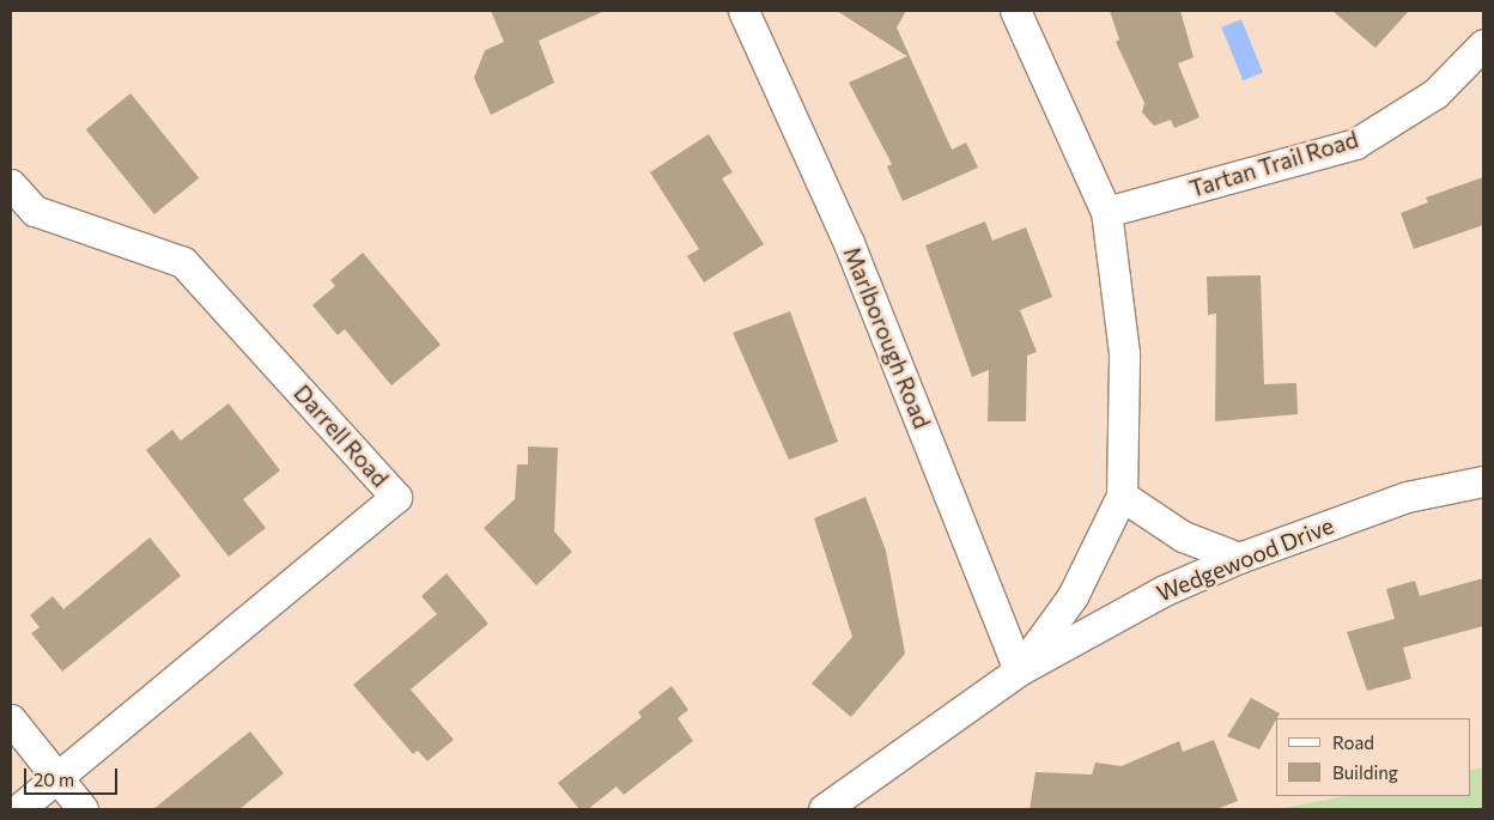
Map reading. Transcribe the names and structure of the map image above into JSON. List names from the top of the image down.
{
  "streets": {
    "street": [
      "Tartan Trail Road",
      "Marlborough Road",
      "Darrell Road",
      "Wedgewood Drive"
    ]
  },
  "crossings": [
    ["Marlborough Road", "Wedgewood Drive"]
  ],
  "legend": ["Road", "Building"],
  "scale_bar": "20 m"
}
